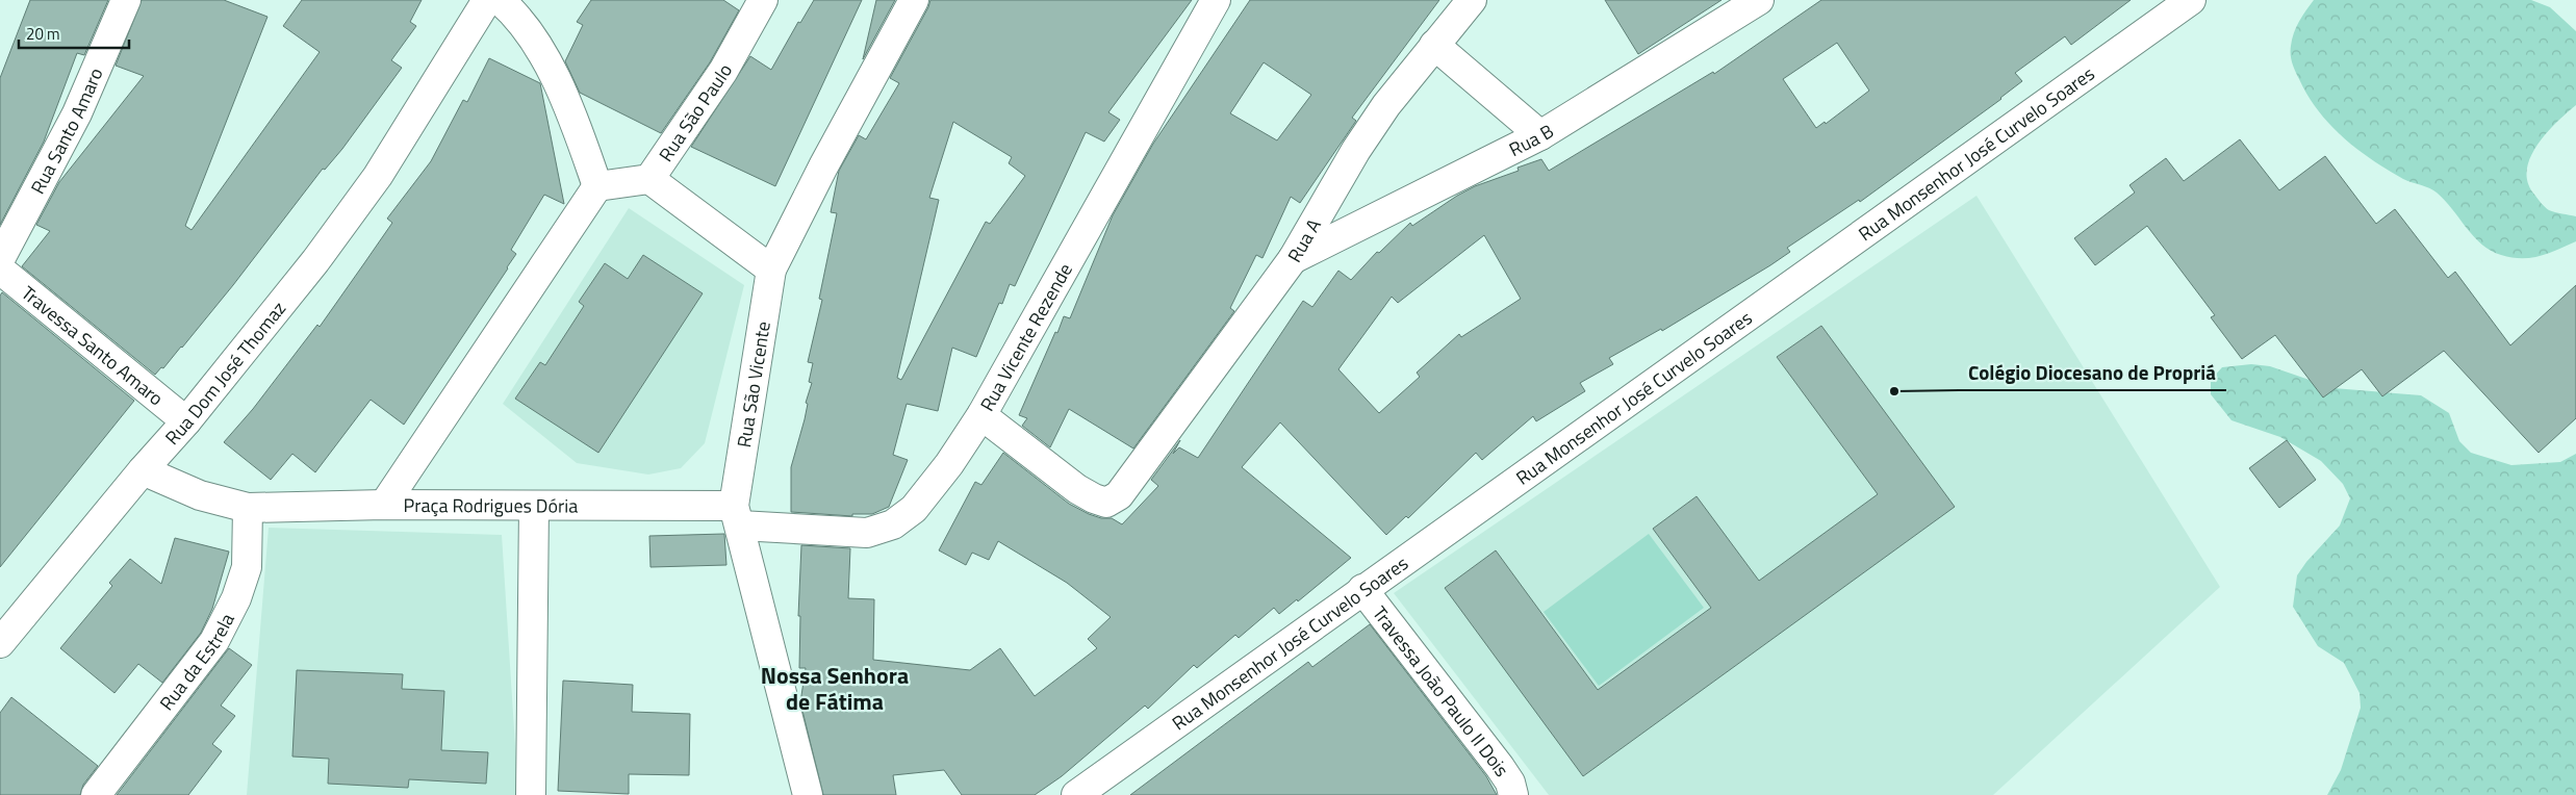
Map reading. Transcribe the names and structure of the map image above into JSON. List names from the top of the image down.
{
  "streets": {
    "street": [
      "Rua São Paulo",
      "Rua Santo Amaro",
      "Rua B",
      "Rua Monsenhor José Curvelo Soares",
      "Rua A",
      "Rua Vicente Rezende",
      "Travessa Santo Amaro",
      "Rua Dom José Thomaz",
      "Rua São Vicente",
      "Praça Rodrigues Dória",
      "Rua da Estrela",
      "Travessa João Paulo II Dois"
    ]
  },
  "crossings": [
    ["Rua B", "Rua A"],
    ["Rua Monsenhor José Curvelo Soares", "Travessa João Paulo II Dois"],
    ["Rua A", "Rua Vicente Rezende"],
    ["Rua Vicente Rezende", "Rua São Vicente"],
    ["Rua Vicente Rezende", "Praça Rodrigues Dória"],
    ["Travessa Santo Amaro", "Rua Dom José Thomaz"],
    ["Rua Dom José Thomaz", "Praça Rodrigues Dória"],
    ["Rua São Vicente", "Praça Rodrigues Dória"],
    ["Praça Rodrigues Dória", "Rua da Estrela"]
  ],
  "districts": ["Nossa Senhora de Fátima"],
  "places": ["Colégio Diocesano de Propriá"],
  "scale_bar": "20 m"
}
